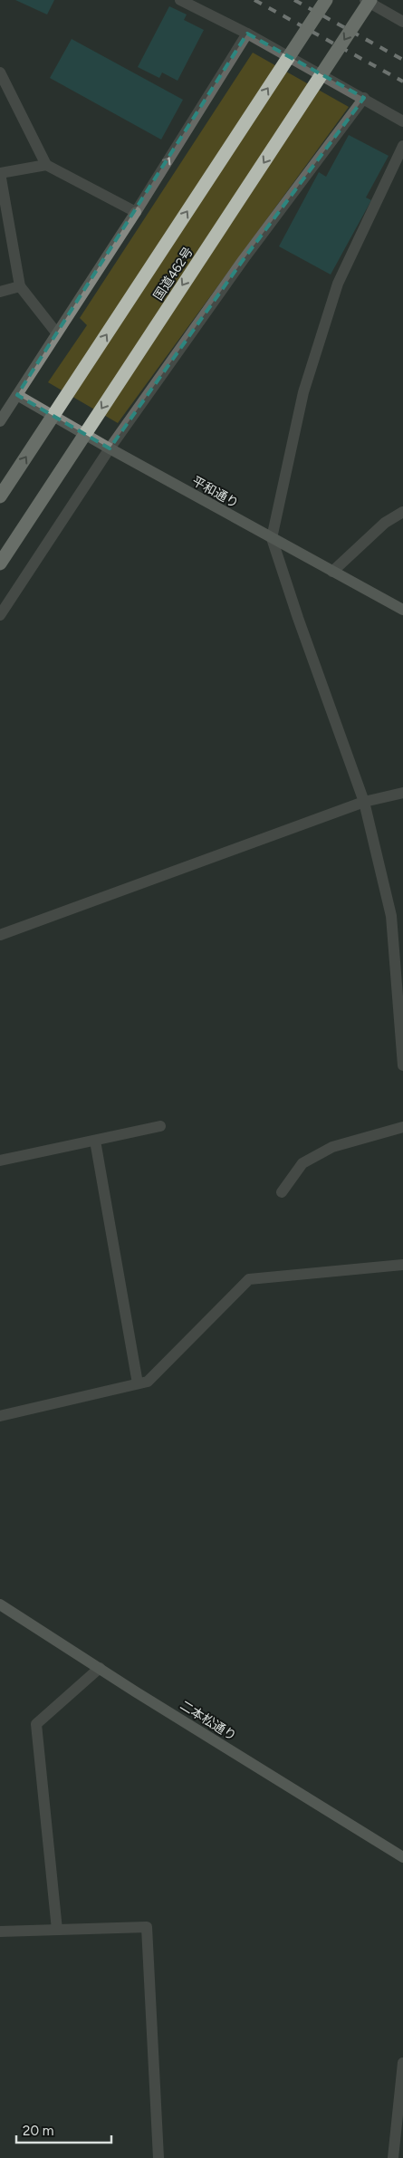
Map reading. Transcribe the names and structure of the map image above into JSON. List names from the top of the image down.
{
  "streets": {
    "highway": ["国道462号"],
    "street": ["平和通り", "二本松通り"]
  },
  "scale_bar": "20 m"
}
